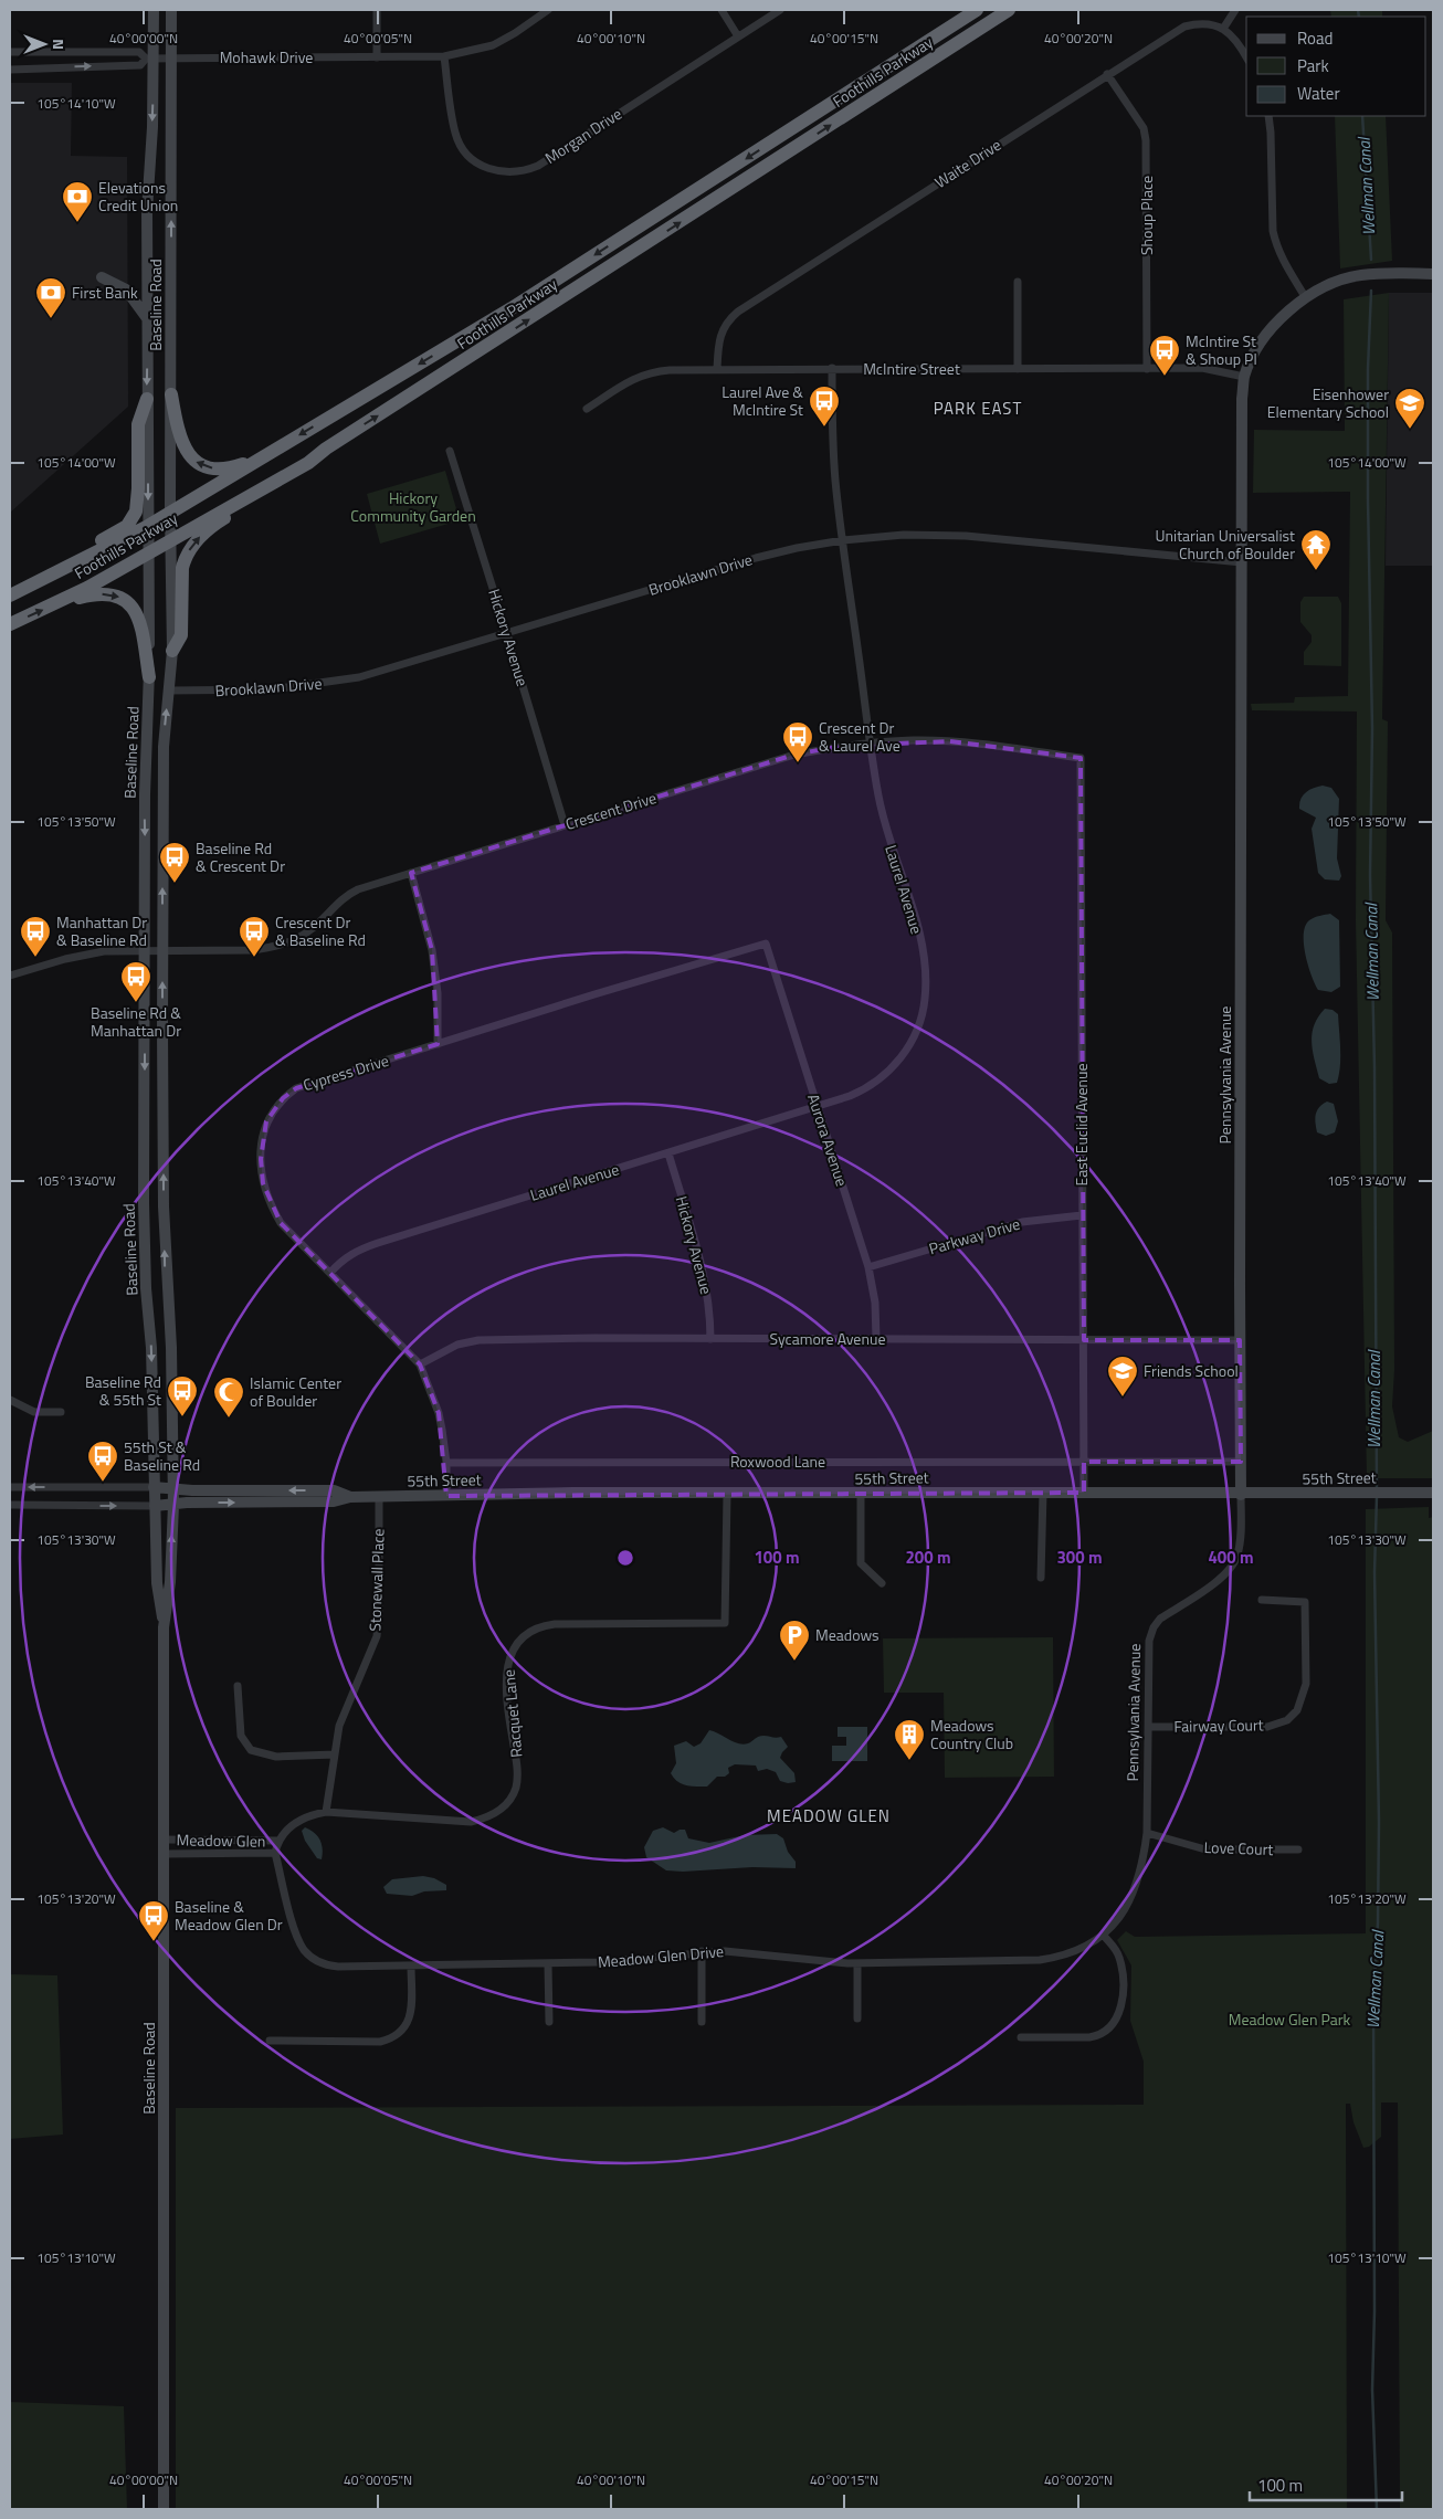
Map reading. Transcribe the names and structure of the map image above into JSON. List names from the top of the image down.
{
  "streets": {
    "highway": ["Foothills Parkway"],
    "main road": ["Baseline Road", "Pennsylvania Avenue", "55th Street"],
    "street": [
      "Mohawk Drive",
      "Morgan Drive",
      "Waite Drive",
      "Shoup Place",
      "McIntire Street",
      "Brooklawn Drive",
      "Hickory Avenue",
      "Crescent Drive",
      "Laurel Avenue",
      "Cypress Drive",
      "East Euclid Avenue",
      "Aurora Avenue",
      "Parkway Drive",
      "Sycamore Avenue",
      "Roxwood Lane",
      "Stonewall Place",
      "Racquet Lane",
      "Fairway Court",
      "Meadow Glen",
      "Love Court",
      "Meadow Glen Drive"
    ]
  },
  "crossings": [
    ["Mohawk Drive", "Morgan Drive"],
    ["Mohawk Drive", "Baseline Road"],
    ["Foothills Parkway", "Baseline Road"],
    ["Waite Drive", "Shoup Place"],
    ["Waite Drive", "McIntire Street"],
    ["Shoup Place", "McIntire Street"],
    ["Baseline Road", "Brooklawn Drive"],
    ["Baseline Road", "Crescent Drive"],
    ["Baseline Road", "55th Street"],
    ["Baseline Road", "Meadow Glen"],
    ["McIntire Street", "Laurel Avenue"],
    ["McIntire Street", "Pennsylvania Avenue"],
    ["Brooklawn Drive", "Hickory Avenue"],
    ["Brooklawn Drive", "Laurel Avenue"],
    ["Brooklawn Drive", "Pennsylvania Avenue"],
    ["Hickory Avenue", "Crescent Drive"],
    ["Hickory Avenue", "Laurel Avenue"],
    ["Hickory Avenue", "Sycamore Avenue"],
    ["Crescent Drive", "Laurel Avenue"],
    ["Crescent Drive", "East Euclid Avenue"],
    ["Laurel Avenue", "Cypress Drive"],
    ["Laurel Avenue", "Aurora Avenue"],
    ["Cypress Drive", "Aurora Avenue"],
    ["Cypress Drive", "Sycamore Avenue"],
    ["Cypress Drive", "Roxwood Lane"],
    ["Cypress Drive", "55th Street"],
    ["Pennsylvania Avenue", "Sycamore Avenue"],
    ["Pennsylvania Avenue", "Roxwood Lane"],
    ["Pennsylvania Avenue", "55th Street"],
    ["Pennsylvania Avenue", "Fairway Court"],
    ["Pennsylvania Avenue", "Love Court"],
    ["Pennsylvania Avenue", "Meadow Glen Drive"],
    ["East Euclid Avenue", "Parkway Drive"],
    ["East Euclid Avenue", "Sycamore Avenue"],
    ["East Euclid Avenue", "Roxwood Lane"],
    ["East Euclid Avenue", "55th Street"],
    ["Aurora Avenue", "Parkway Drive"],
    ["Aurora Avenue", "Sycamore Avenue"],
    ["55th Street", "Stonewall Place"],
    ["55th Street", "Racquet Lane"],
    ["Stonewall Place", "Racquet Lane"],
    ["Racquet Lane", "Meadow Glen"],
    ["Meadow Glen", "Meadow Glen Drive"],
    ["Love Court", "Meadow Glen Drive"]
  ],
  "districts": ["PARK EAST", "MEADOW GLEN"],
  "water": ["Wellman Canal"],
  "parks": ["Hickory Community Garden", "Meadow Glen Park"],
  "places": {
    "bank": ["Elevations Credit Union", "First Bank"],
    "bus stop": [
      "McIntire St & Shoup Pl",
      "Laurel Ave & McIntire St",
      "Crescent Dr & Laurel Ave",
      "Baseline Rd & Crescent Dr",
      "Manhattan Dr & Baseline Rd",
      "Crescent Dr & Baseline Rd",
      "Baseline Rd & Manhattan Dr",
      "Baseline Rd & 55th St",
      "55th St & Baseline Rd",
      "Baseline & Meadow Glen Dr"
    ],
    "school or university": ["Eisenhower Elementary School", "Friends School"],
    "temple": ["Unitarian Universalist Church of Boulder"],
    "mosque": ["Islamic Center of Boulder"],
    "parking": ["Meadows"],
    "building": ["Meadows Country Club"]
  },
  "legend": ["Road", "Park", "Water"],
  "scale_bar": "100 m",
  "north": "right",
  "coordinates": [
    "40°00'00\"N",
    "40°00'05\"N",
    "40°00'10\"N",
    "40°00'15\"N",
    "40°00'20\"N",
    "105°14'10\"W",
    "105°14'00\"W",
    "105°13'50\"W",
    "105°13'40\"W",
    "105°13'30\"W",
    "105°13'20\"W",
    "105°13'10\"W"
  ],
  "rings": [
    "100 m",
    "200 m",
    "300 m",
    "400 m"
  ]
}
